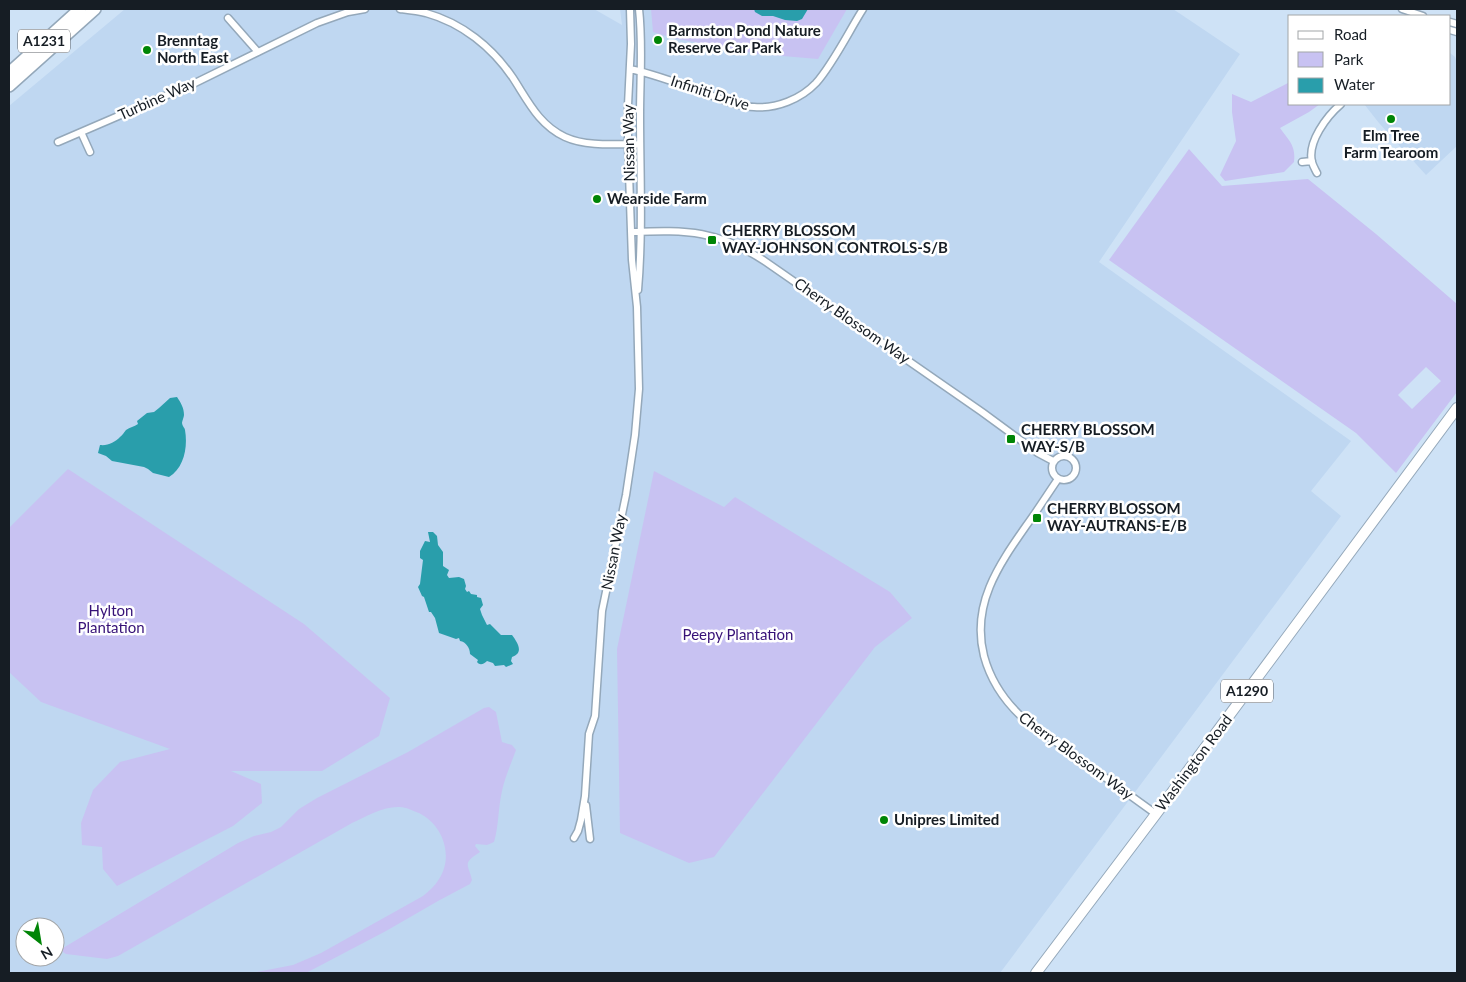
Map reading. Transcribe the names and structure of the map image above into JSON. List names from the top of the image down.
{
  "streets": {
    "highway": ["A1231"],
    "main road": ["A1290", "Washington Road"],
    "street": [
      "Infiniti Drive",
      "Turbine Way",
      "Nissan Way",
      "Cherry Blossom Way"
    ]
  },
  "crossings": [
    ["Infiniti Drive", "Nissan Way"],
    ["Nissan Way", "Cherry Blossom Way"],
    ["Cherry Blossom Way", "Washington Road"]
  ],
  "parks": ["Hylton Plantation", "Peepy Plantation"],
  "places": {
    "other": [
      "Barmston Pond Nature Reserve Car Park",
      "Brenntag North East",
      "Elm Tree Farm Tearoom",
      "Wearside Farm",
      "Unipres Limited"
    ],
    "transit": ["CHERRY BLOSSOM WAY-JOHNSON CONTROLS-S/B", "CHERRY BLOSSOM WAY-S/B", "CHERRY BLOSSOM WAY-AUTRANS-E/B"]
  },
  "legend": ["Road", "Park", "Water"],
  "north": "bottom right"
}
